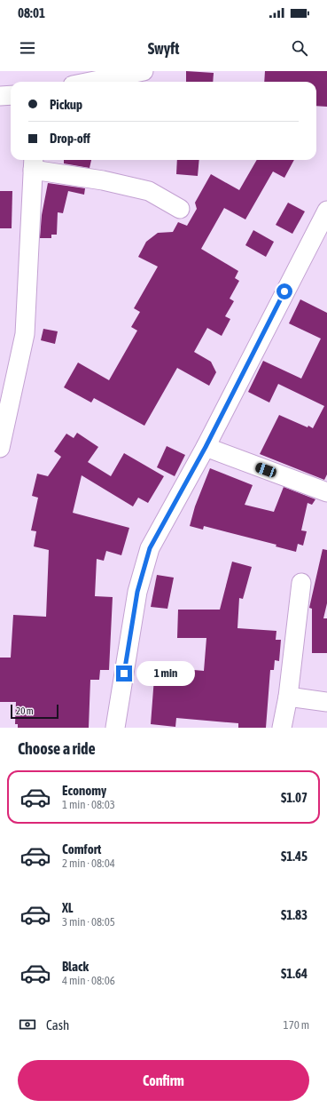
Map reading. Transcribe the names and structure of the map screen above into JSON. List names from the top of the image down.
{
  "scale_bar": "20 m",
  "page": {
    "status": "08:01",
    "header": "Swyft",
    "banner": ["Pickup", "Drop-off"],
    "bubble": "1 min",
    "scale": "20 m",
    "heading": "Choose a ride",
    "list": [
      {
        "name": "Economy",
        "note": "1 min · 08:03",
        "value": "$1.07"
      },
      {
        "name": "Comfort",
        "note": "2 min · 08:04",
        "value": "$1.45"
      },
      {
        "name": "XL",
        "note": "3 min · 08:05",
        "value": "$1.83"
      },
      {
        "name": "Black",
        "note": "4 min · 08:06",
        "value": "$1.64"
      }
    ],
    "pay": ["Cash", "170 m"],
    "buttons": "Confirm"
  }
}
